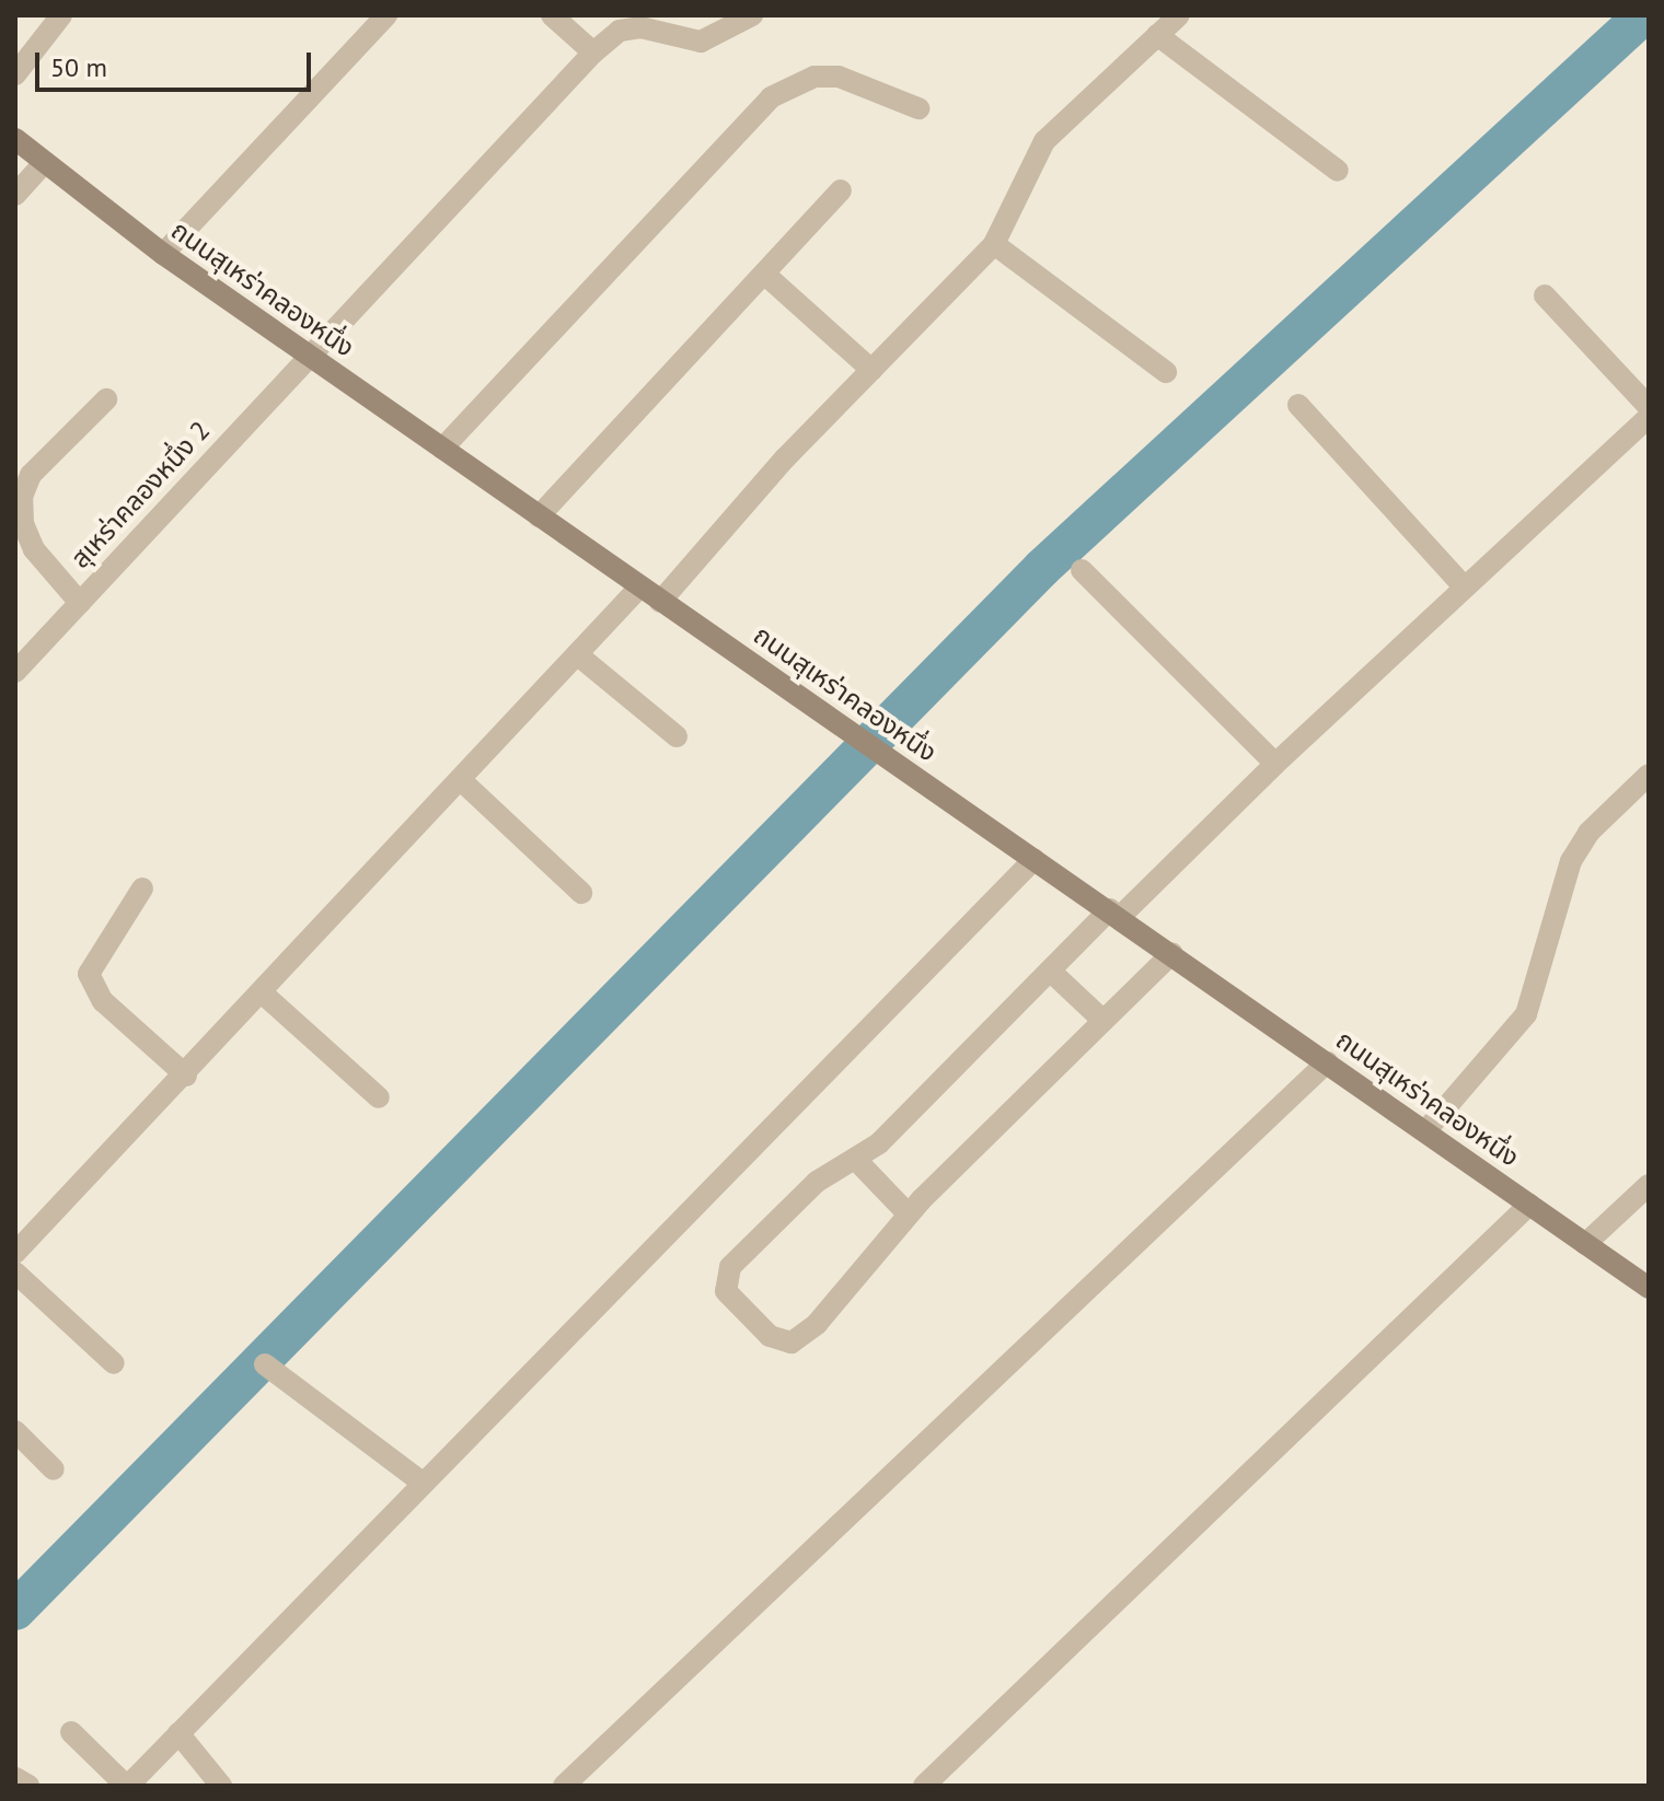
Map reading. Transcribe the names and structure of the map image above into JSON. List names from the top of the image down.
{
  "streets": {
    "main road": ["ถนนสุเหร่าคลองหนึ่ง"],
    "street": ["สุเหร่าคลองหนึ่ง 2"]
  },
  "crossings": [
    ["ถนนสุเหร่าคลองหนึ่ง", "สุเหร่าคลองหนึ่ง 2"]
  ],
  "scale_bar": "50 m"
}
